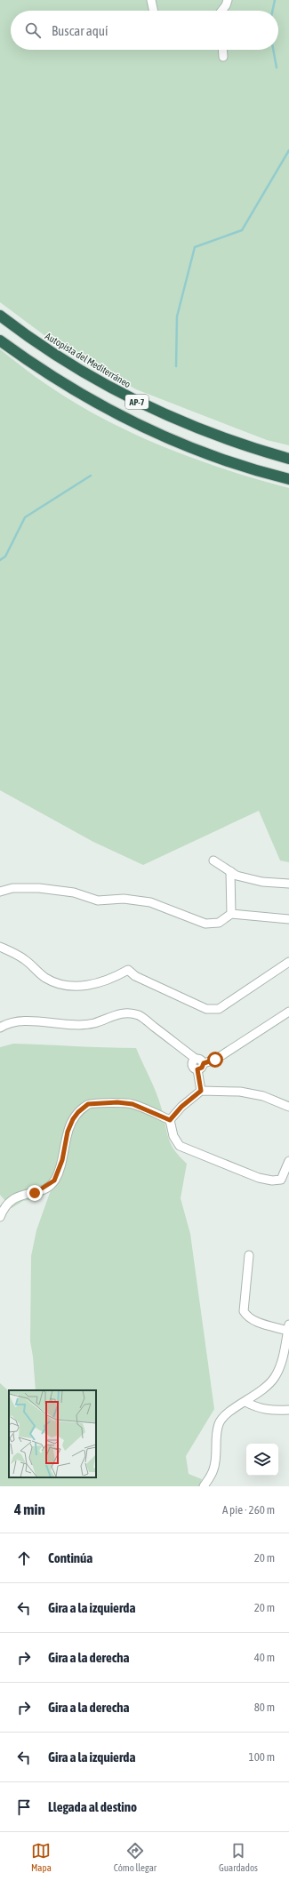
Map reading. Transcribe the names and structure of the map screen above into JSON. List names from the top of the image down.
{
  "streets": {
    "highway": ["Autopista del Mediterráneo", "AP-7"]
  },
  "page": {
    "search": "Buscar aquí",
    "heading": ["4 min", "A pie · 260 m"],
    "list": [
      ["Continúa", "20 m"],
      ["Gira a la izquierda", "20 m"],
      ["Gira a la derecha", "40 m"],
      ["Gira a la derecha", "80 m"],
      ["Gira a la izquierda", "100 m"],
      "Llegada al destino"
    ],
    "nav": ["Mapa", "Cómo llegar", "Guardados"]
  }
}
